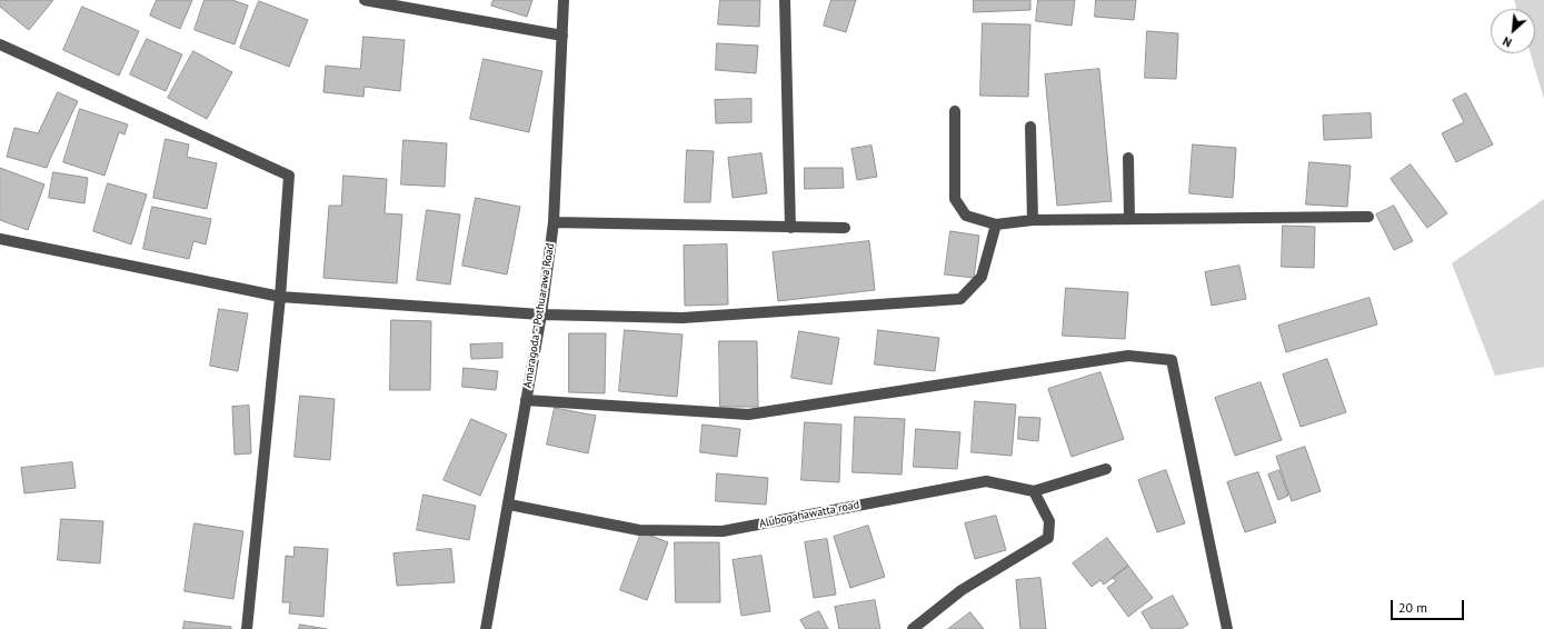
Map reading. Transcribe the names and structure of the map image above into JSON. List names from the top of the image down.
{
  "streets": {
    "street": ["Amaragoda - Pothuarawa Road", "Alubogahawatta road"]
  },
  "crossings": [
    ["Amaragoda - Pothuarawa Road", "Alubogahawatta road"]
  ],
  "scale_bar": "20 m",
  "north": "bottom left"
}
